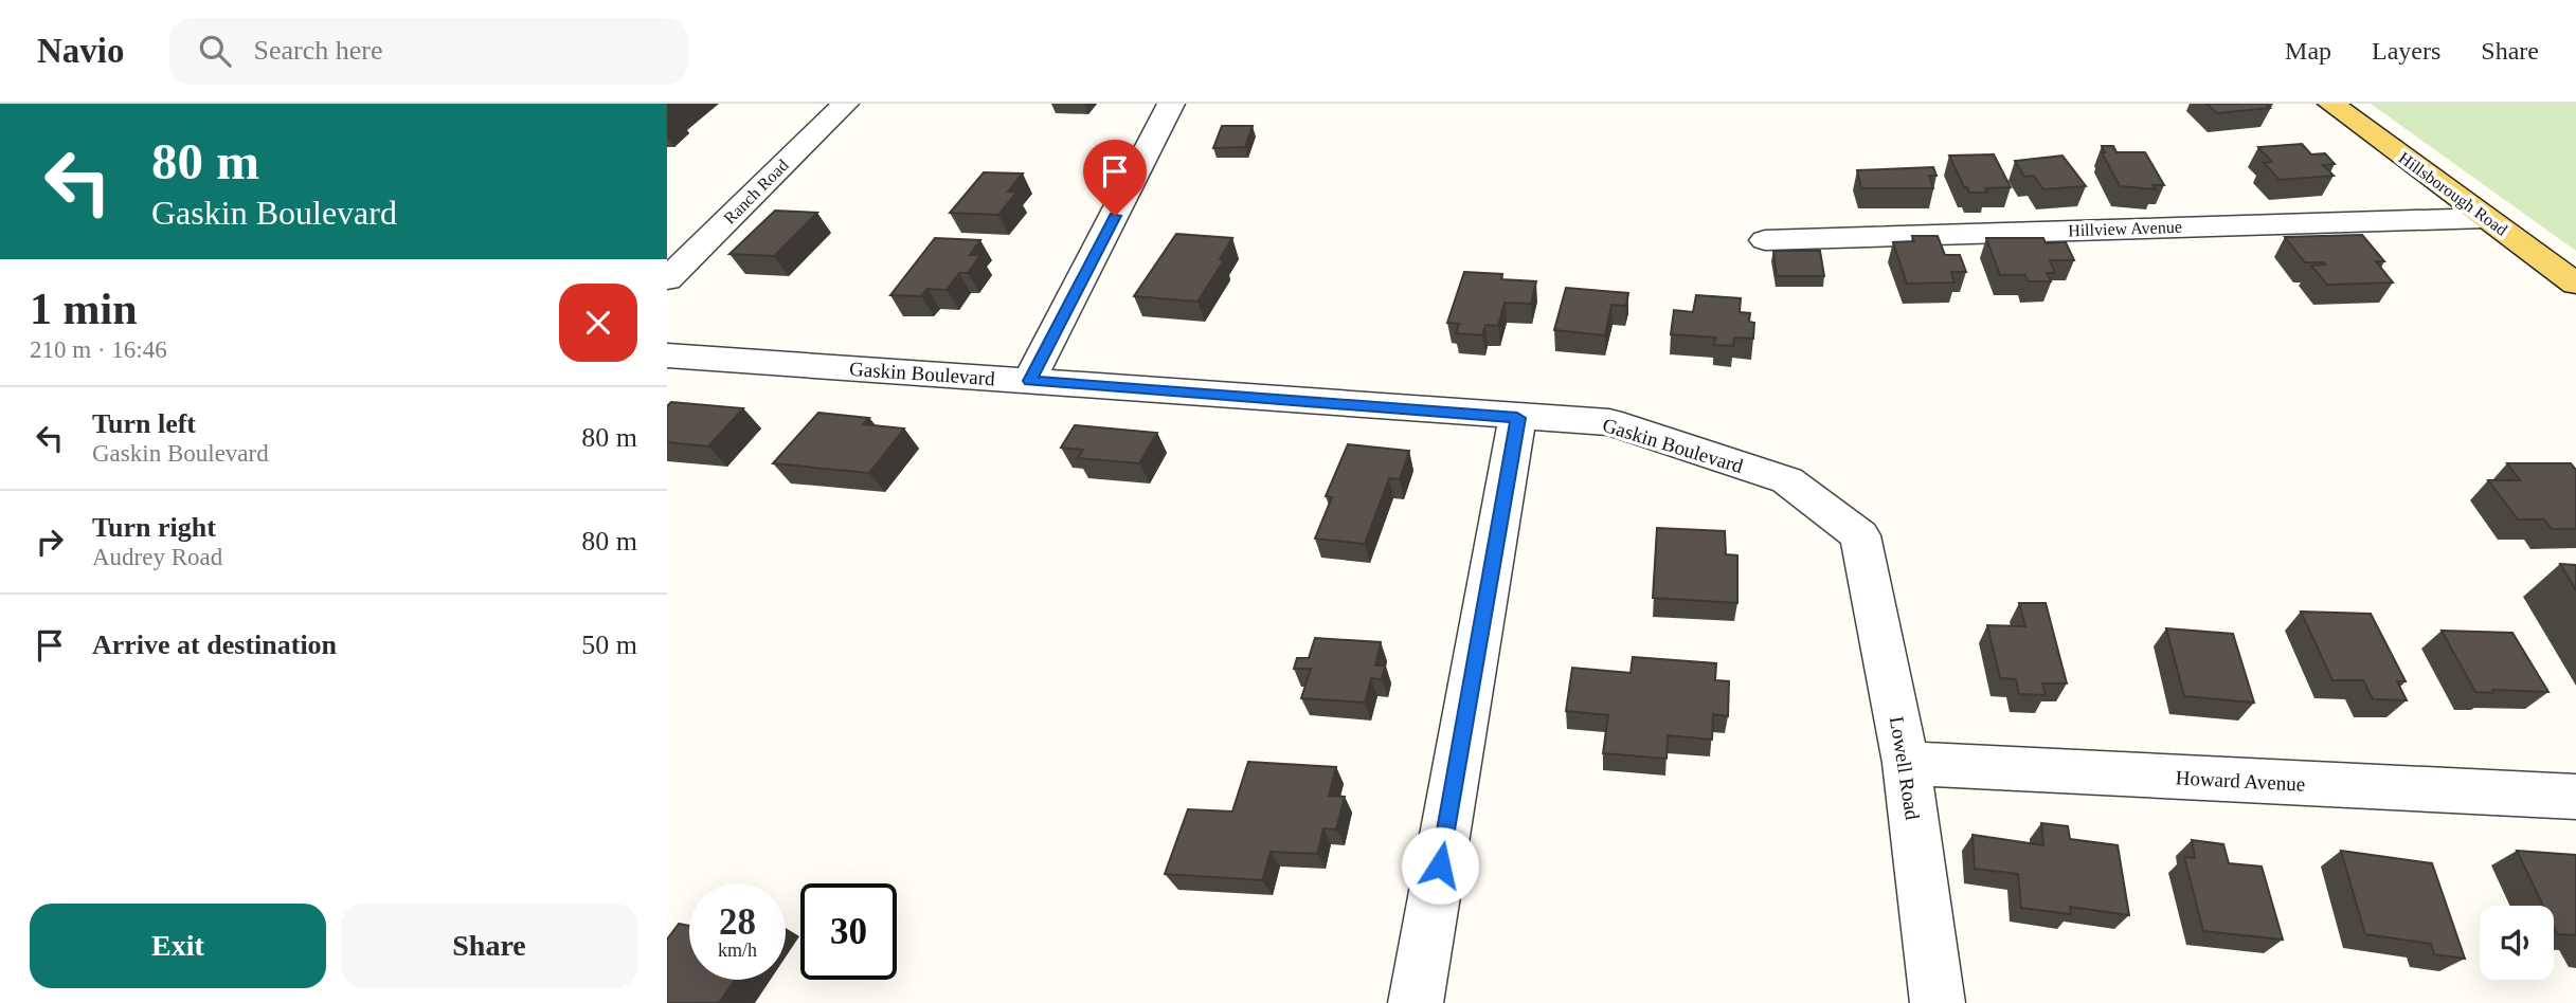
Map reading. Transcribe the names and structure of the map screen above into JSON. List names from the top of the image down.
{
  "streets": {
    "main road": ["Hillsborough Road"],
    "street": [
      "Ranch Road",
      "Hillview Avenue",
      "Gaskin Boulevard",
      "Lowell Road",
      "Howard Avenue"
    ]
  },
  "crossings": [
    ["Hillsborough Road", "Hillview Avenue"],
    ["Gaskin Boulevard", "Lowell Road"],
    ["Lowell Road", "Howard Avenue"]
  ],
  "page": {
    "header": "Navio",
    "search": "Search here",
    "nav": ["Map", "Layers", "Share"],
    "turn": ["80 m", "Gaskin Boulevard"],
    "heading": ["1 min", "210 m · 16:46"],
    "list": [
      {
        "name": "Turn left",
        "note": "Gaskin Boulevard",
        "value": "80 m"
      },
      {
        "name": "Turn right",
        "note": "Audrey Road",
        "value": "80 m"
      },
      {
        "name": "Arrive at destination",
        "value": "50 m"
      }
    ],
    "speed": "28 km/h",
    "limit": "30",
    "buttons": ["Exit", "Share"]
  }
}
